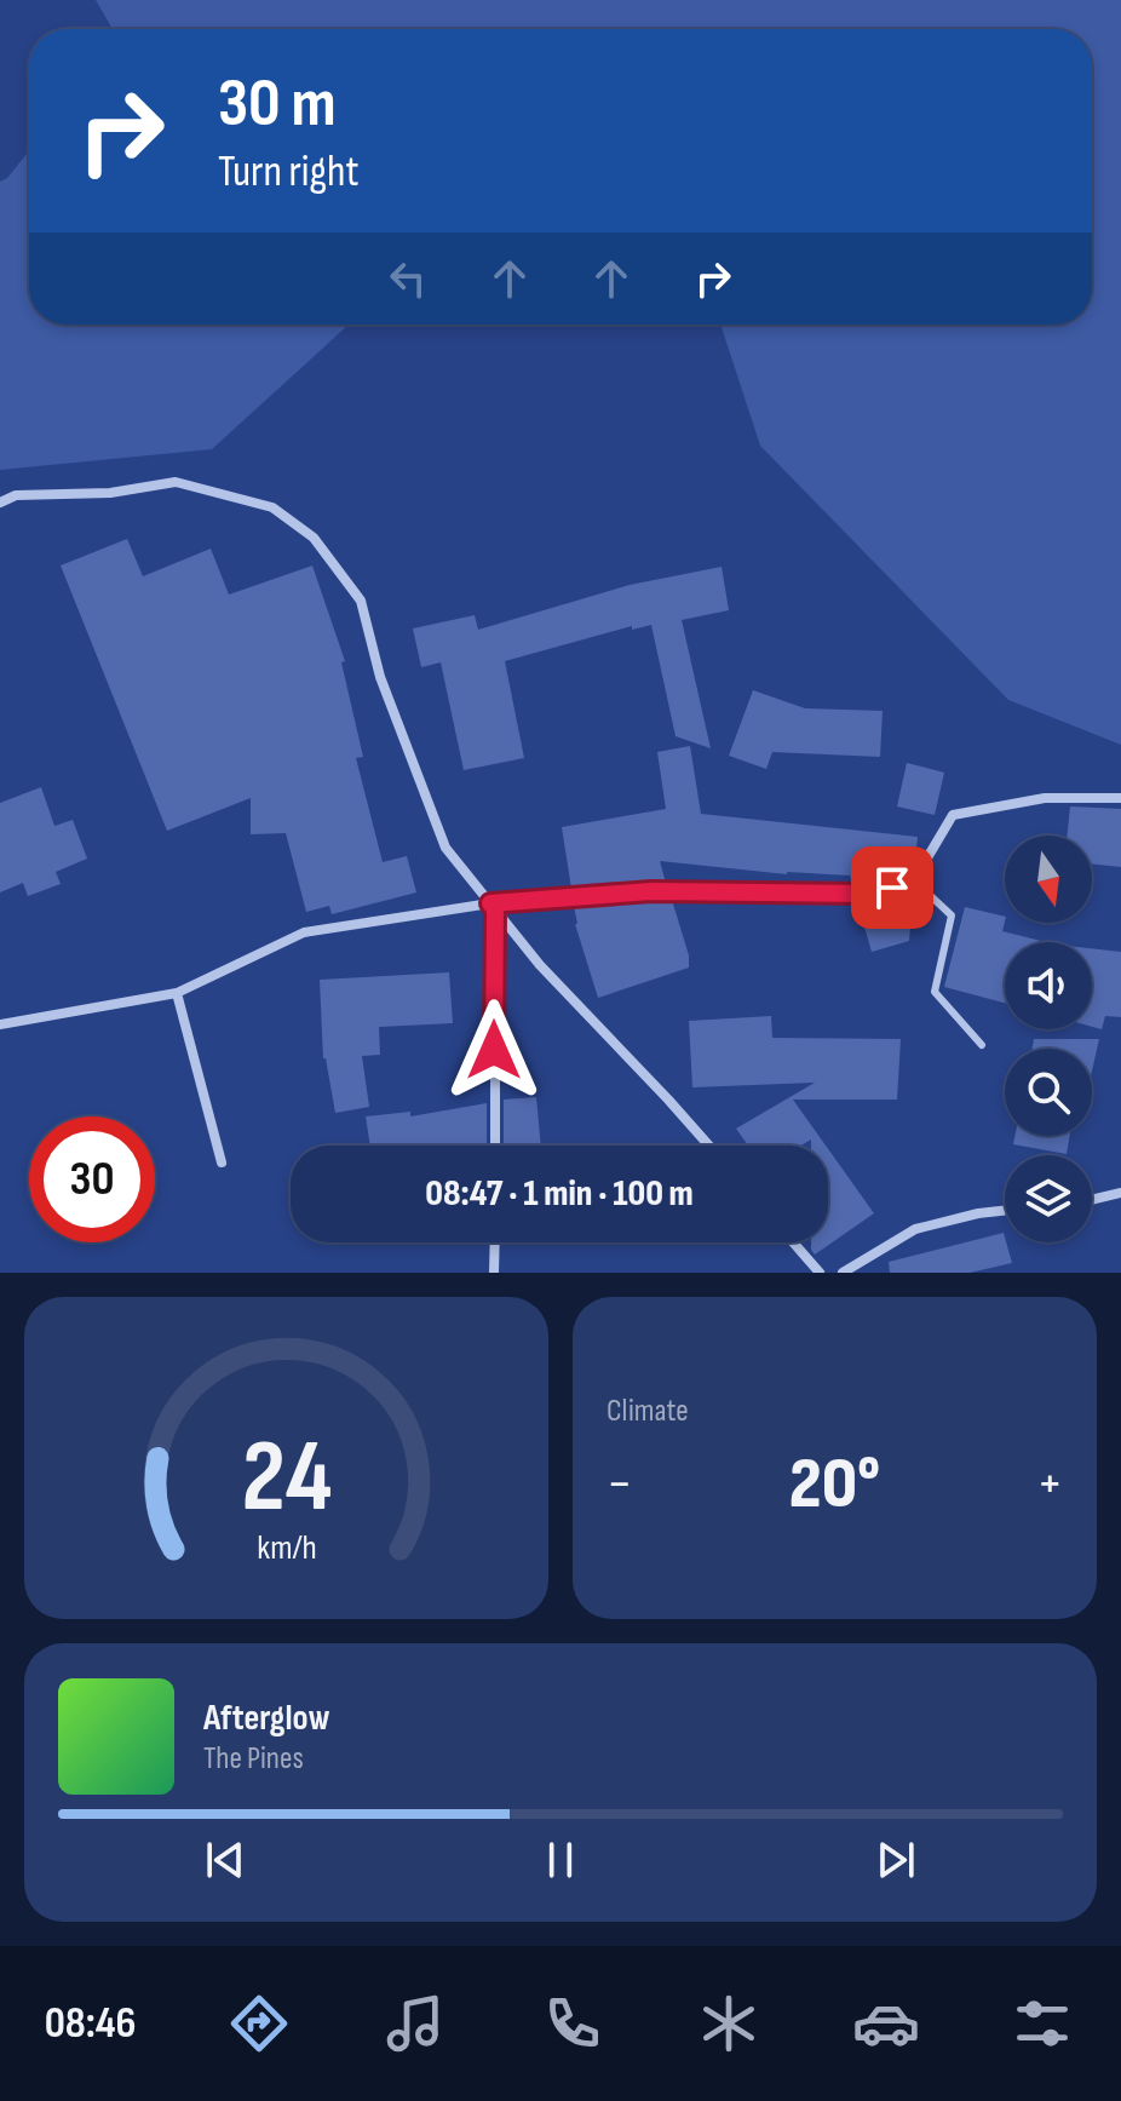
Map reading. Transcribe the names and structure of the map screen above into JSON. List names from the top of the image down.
{
  "north": "bottom",
  "page": {
    "turn": ["30 m", "Turn right"],
    "limit": "30",
    "trip": "08:47 · 1 min · 100 m",
    "tile": "Climate",
    "heat": ["−", "20°", "+"],
    "song": ["Afterglow", "The Pines"],
    "tabs": "08:46",
    "gauge": ["24", "km/h"]
  }
}
